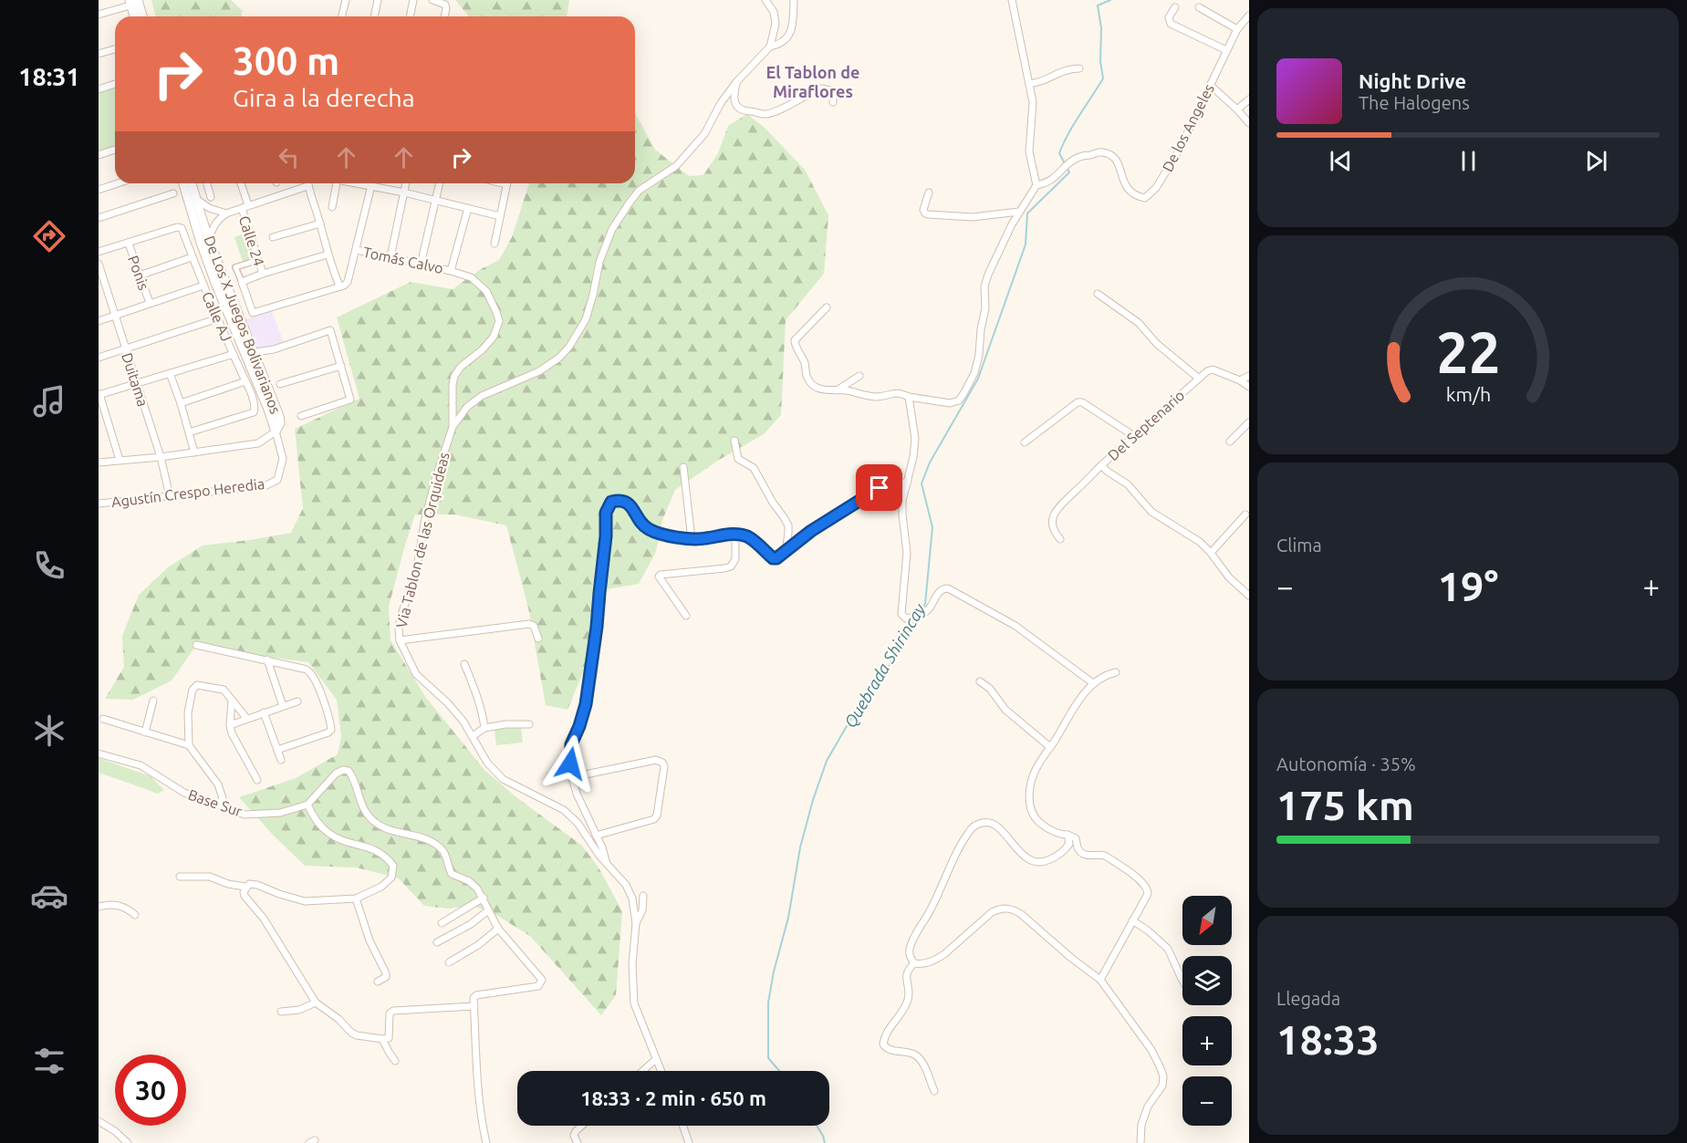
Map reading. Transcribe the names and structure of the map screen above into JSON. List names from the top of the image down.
{
  "streets": {
    "street": [
      "De los Angeles",
      "Calle 24",
      "Tomás Calvo",
      "Ponis",
      "Calle AJ",
      "De Los X Juegos Bolivarianos",
      "Duitama",
      "Del Septenario",
      "Agustín Crespo Heredia",
      "Via Tablon de las Orquideas",
      "Base Sur"
    ]
  },
  "crossings": [
    ["Tomás Calvo", "Via Tablon de las Orquideas"],
    ["Ponis", "Calle AJ"],
    ["De Los X Juegos Bolivarianos", "Agustín Crespo Heredia"],
    ["Duitama", "Agustín Crespo Heredia"]
  ],
  "districts": ["El Tablon de Miraflores"],
  "water": ["Quebrada Shirincay"],
  "north": "bottom left",
  "page": {
    "tabs": "18:31",
    "turn": ["300 m", "Gira a la derecha"],
    "song": ["Night Drive", "The Halogens"],
    "tile": [
      "Clima",
      ["Autonomía · 35%", "175 km"],
      ["Llegada", "18:33"]
    ],
    "heat": ["−", "19°", "+"],
    "map_buttons": ["+", "−"],
    "limit": "30",
    "trip": "18:33 · 2 min · 650 m",
    "gauge": ["22", "km/h"]
  }
}
